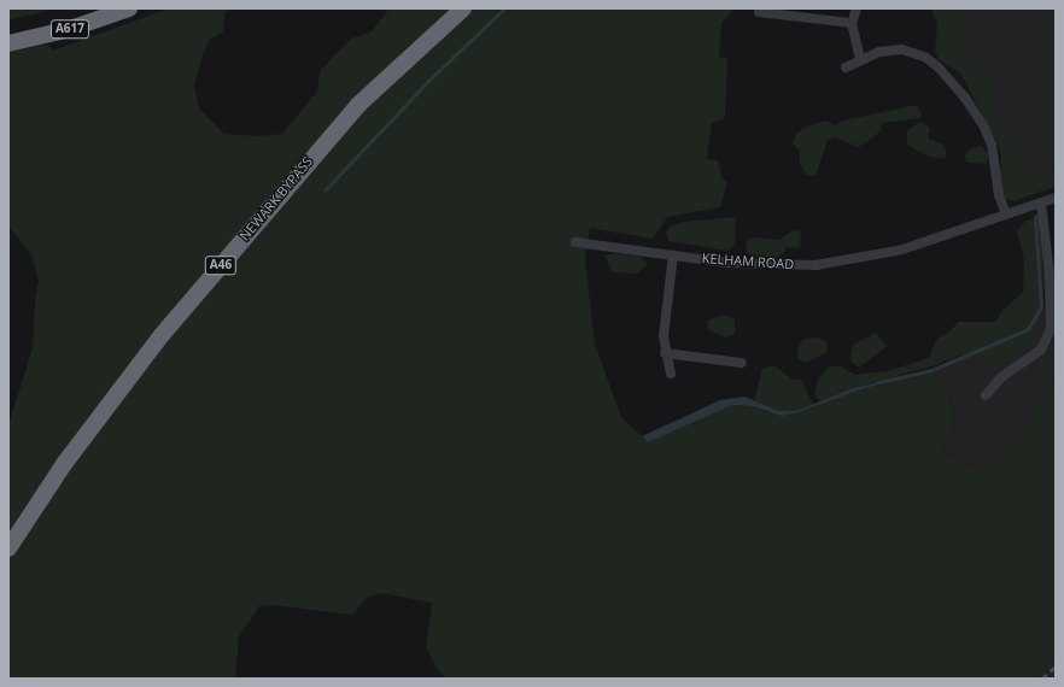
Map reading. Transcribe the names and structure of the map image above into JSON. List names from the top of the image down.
{
  "streets": {
    "highway": ["A617", "NEWARK BYPASS", "A46"],
    "street": ["KELHAM ROAD"]
  }
}
